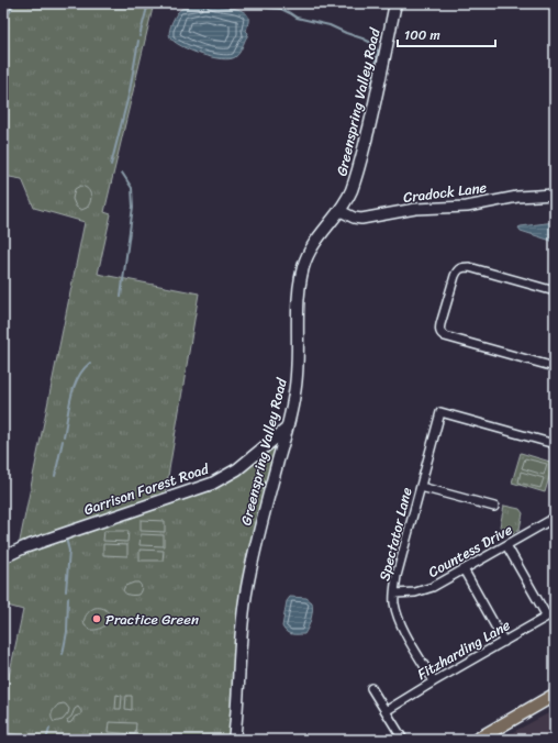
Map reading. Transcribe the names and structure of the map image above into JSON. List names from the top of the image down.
{
  "streets": {
    "main road": ["Greenspring Valley Road", "Garrison Forest Road"],
    "street": [
      "Cradock Lane",
      "Spectator Lane",
      "Countess Drive",
      "Fitzharding Lane"
    ]
  },
  "crossings": [
    ["Greenspring Valley Road", "Cradock Lane"],
    ["Greenspring Valley Road", "Garrison Forest Road"],
    ["Spectator Lane", "Countess Drive"],
    ["Spectator Lane", "Fitzharding Lane"]
  ],
  "places": ["Practice Green"],
  "scale_bar": "100 m"
}
